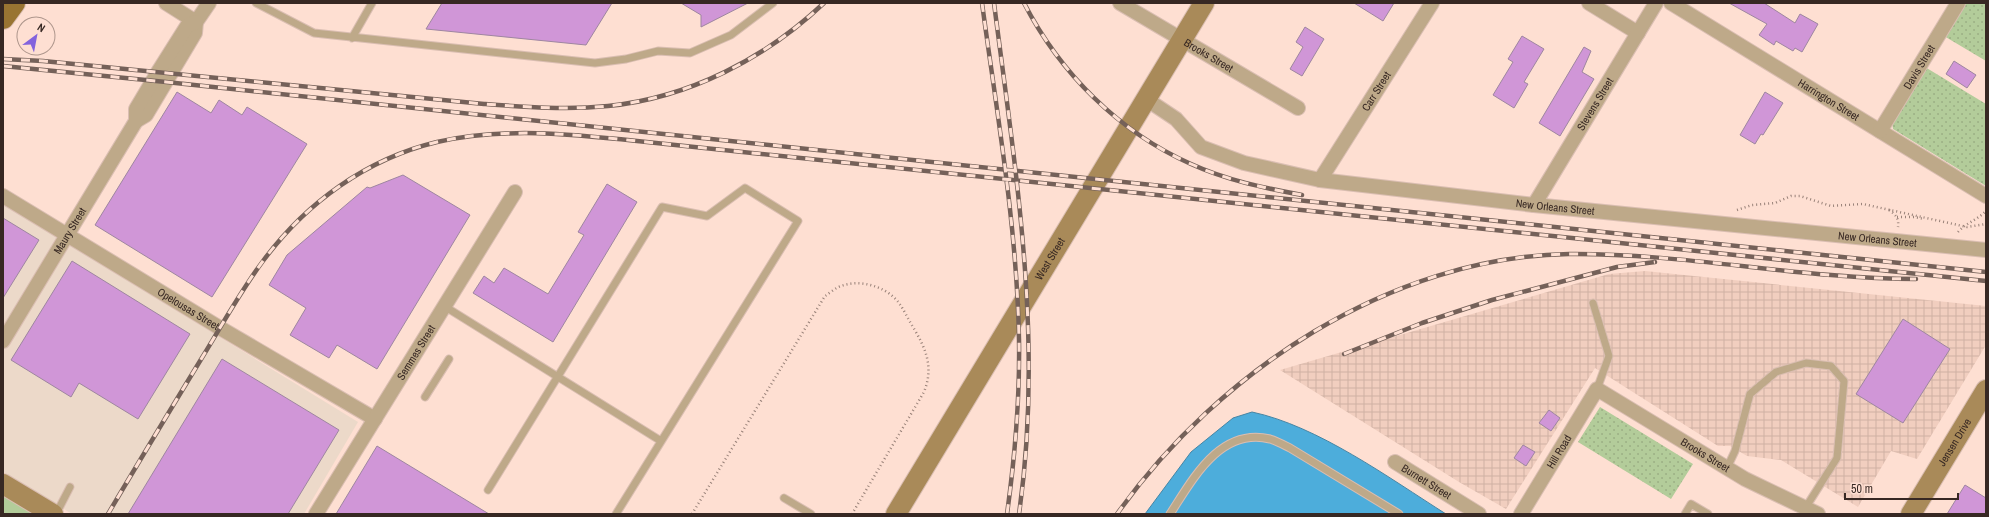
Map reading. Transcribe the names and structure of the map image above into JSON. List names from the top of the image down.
{
  "streets": {
    "street": [
      "Brooks Street",
      "Davis Street",
      "Carr Street",
      "Harrington Street",
      "Stevens Street",
      "New Orleans Street",
      "Maury Street",
      "West Street",
      "Opelousas Street",
      "Semmes Street",
      "Jensen Drive",
      "Hill Road",
      "Burnett Street"
    ]
  },
  "crossings": [
    ["Brooks Street", "West Street"],
    ["Brooks Street", "Hill Road"],
    ["Davis Street", "Harrington Street"],
    ["Carr Street", "New Orleans Street"],
    ["Stevens Street", "New Orleans Street"],
    ["New Orleans Street", "West Street"],
    ["Maury Street", "Opelousas Street"],
    ["Opelousas Street", "Semmes Street"]
  ],
  "scale_bar": "50 m",
  "north": "top right"
}
